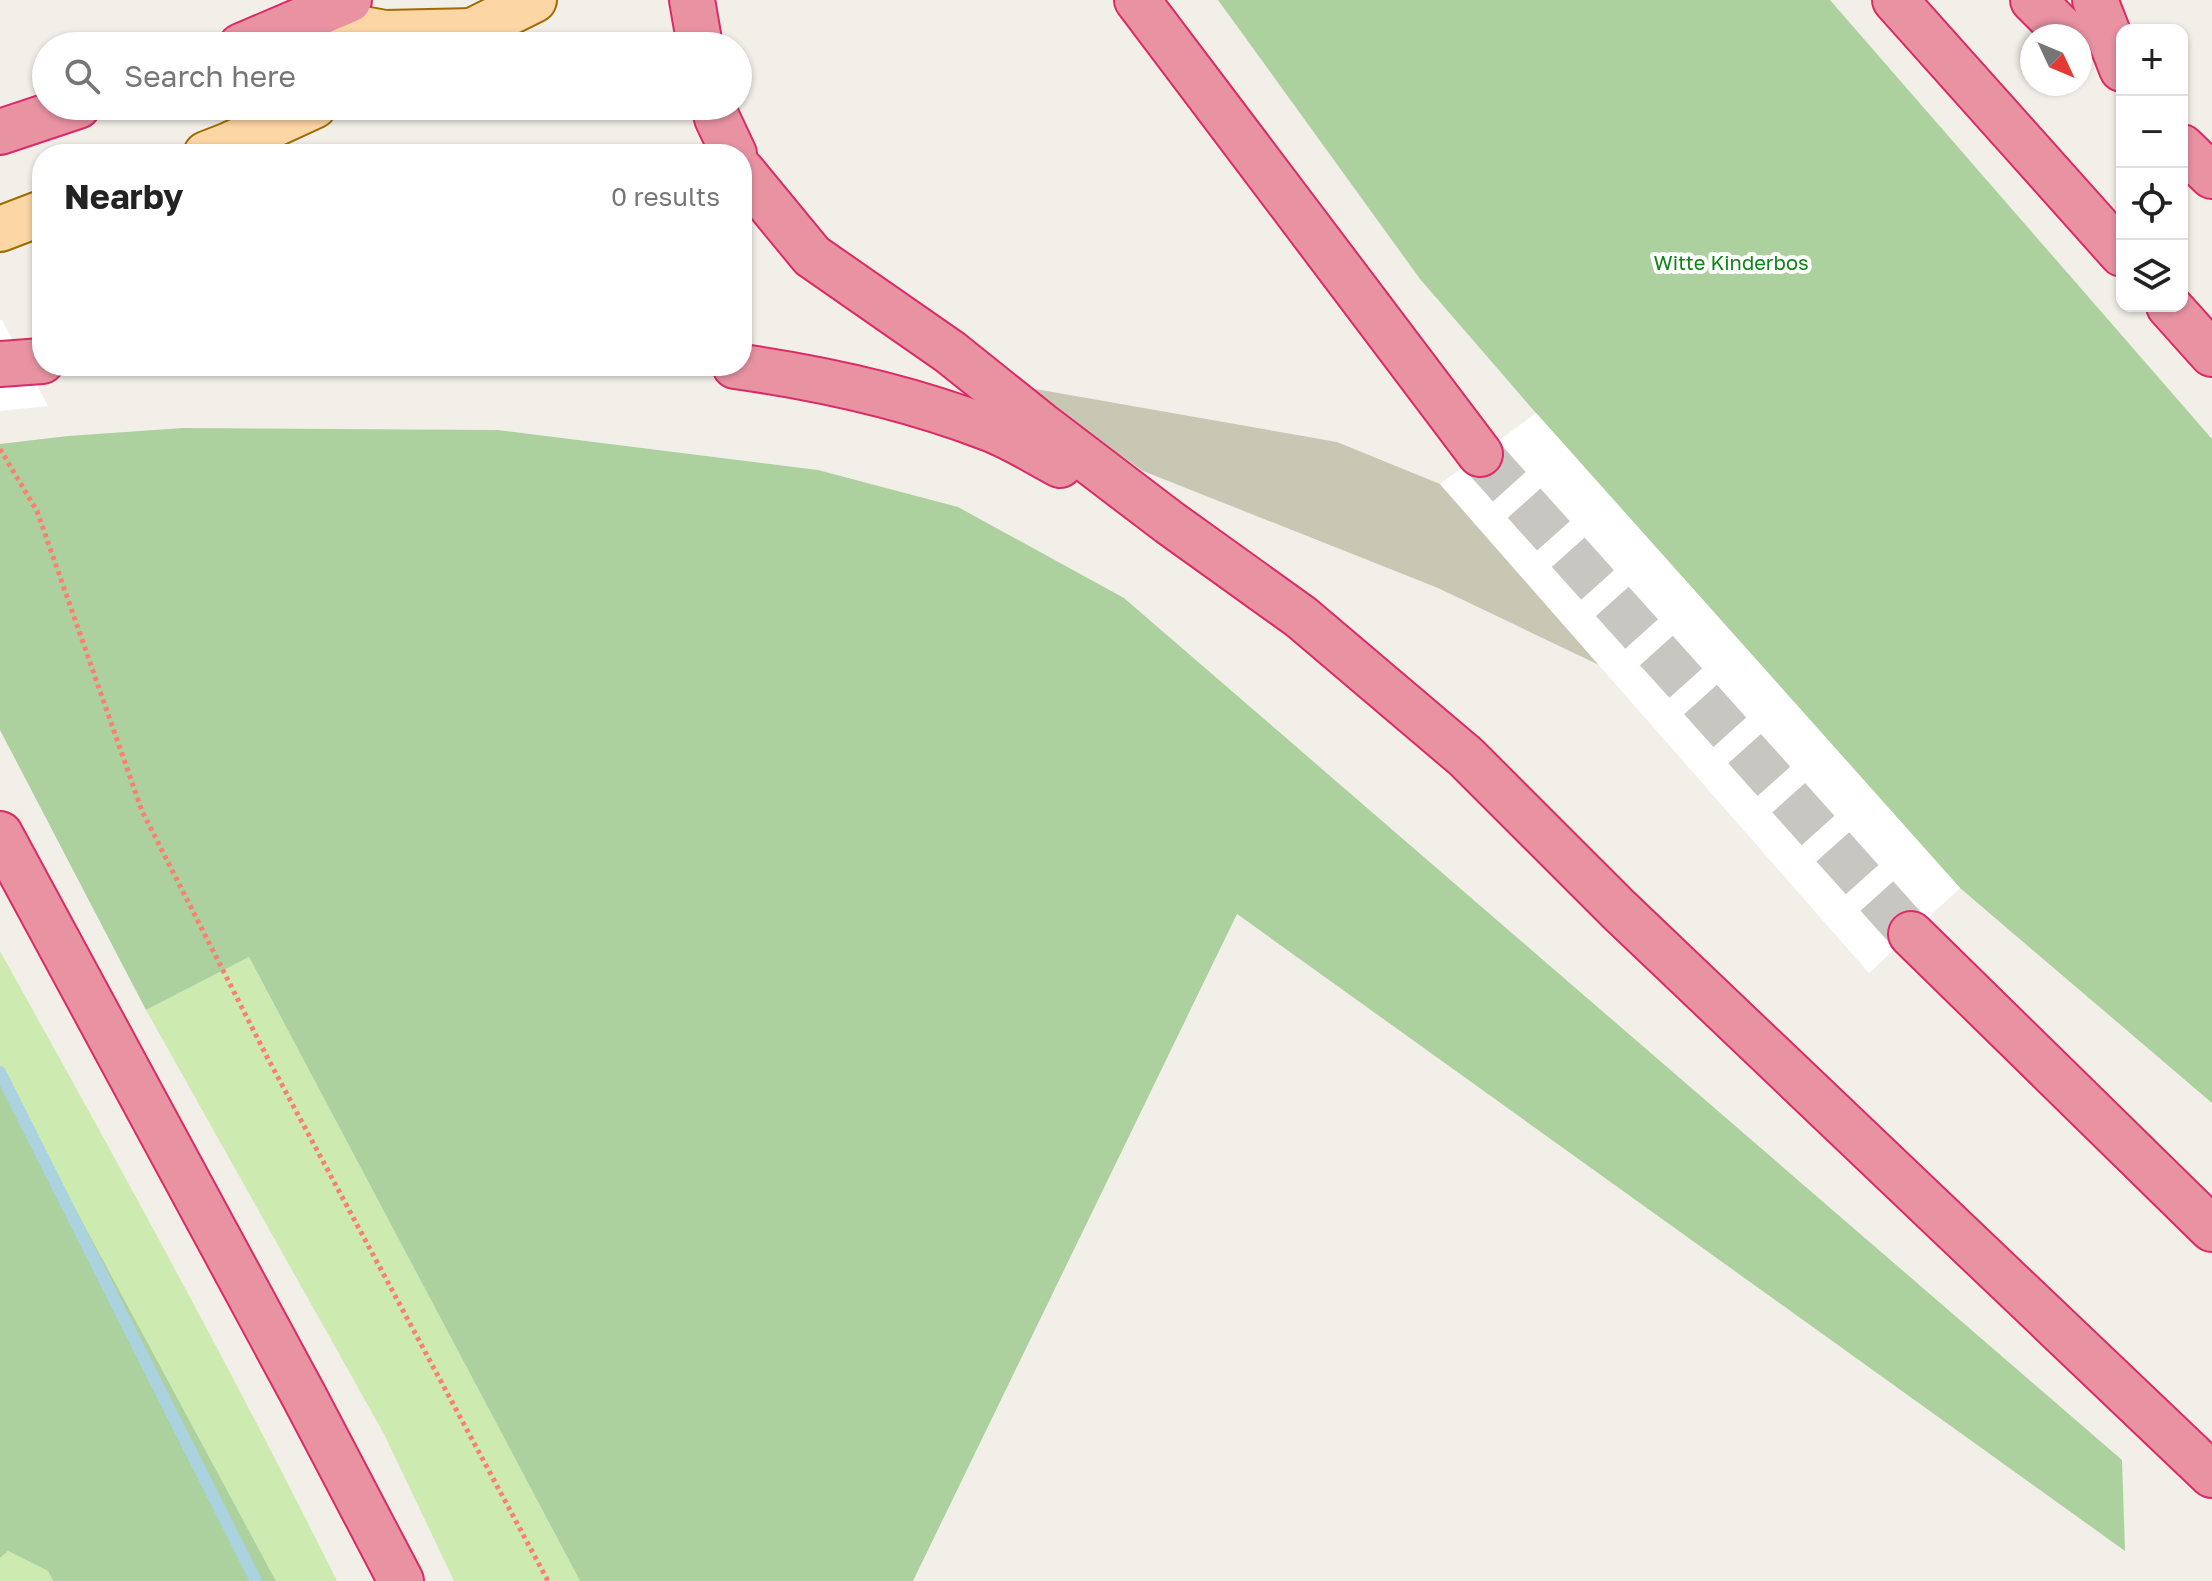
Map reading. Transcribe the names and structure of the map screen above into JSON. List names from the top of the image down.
{
  "parks": ["Witte Kinderbos"],
  "north": "bottom right",
  "page": {
    "map_buttons": ["+", "−"],
    "search": "Search here",
    "heading": ["Nearby", "0 results"]
  }
}
